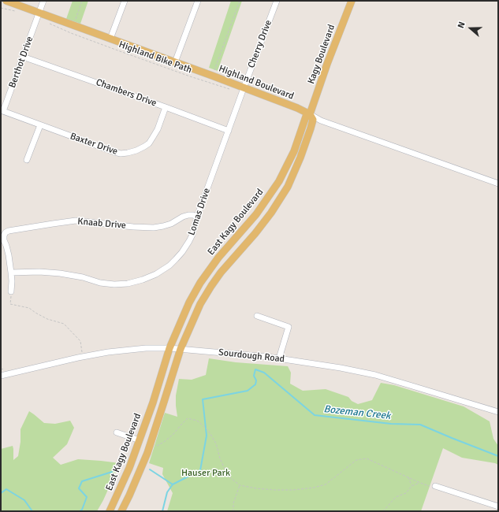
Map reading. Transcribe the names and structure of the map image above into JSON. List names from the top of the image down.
{
  "streets": {
    "main road": ["Kagy Boulevard", "Highland Boulevard", "East Kagy Boulevard"],
    "street": [
      "Cherry Drive",
      "Berthot Drive",
      "Chambers Drive",
      "Baxter Drive",
      "Lomas Drive",
      "Knaab Drive",
      "Sourdough Road"
    ],
    "path": ["Highland Bike Path"]
  },
  "crossings": [
    ["Cherry Drive", "Highland Boulevard"],
    ["Cherry Drive", "Lomas Drive"],
    ["Kagy Boulevard", "Highland Boulevard"],
    ["Kagy Boulevard", "East Kagy Boulevard"],
    ["Highland Bike Path", "Berthot Drive"],
    ["Highland Bike Path", "Highland Boulevard"],
    ["Berthot Drive", "Highland Boulevard"],
    ["Berthot Drive", "Chambers Drive"],
    ["Berthot Drive", "Baxter Drive"],
    ["Highland Boulevard", "Lomas Drive"],
    ["Highland Boulevard", "East Kagy Boulevard"],
    ["Chambers Drive", "Baxter Drive"],
    ["Chambers Drive", "Lomas Drive"],
    ["Lomas Drive", "Knaab Drive"],
    ["East Kagy Boulevard", "Sourdough Road"]
  ],
  "water": ["Bozeman Creek"],
  "parks": ["Hauser Park"],
  "north": "left"
}
